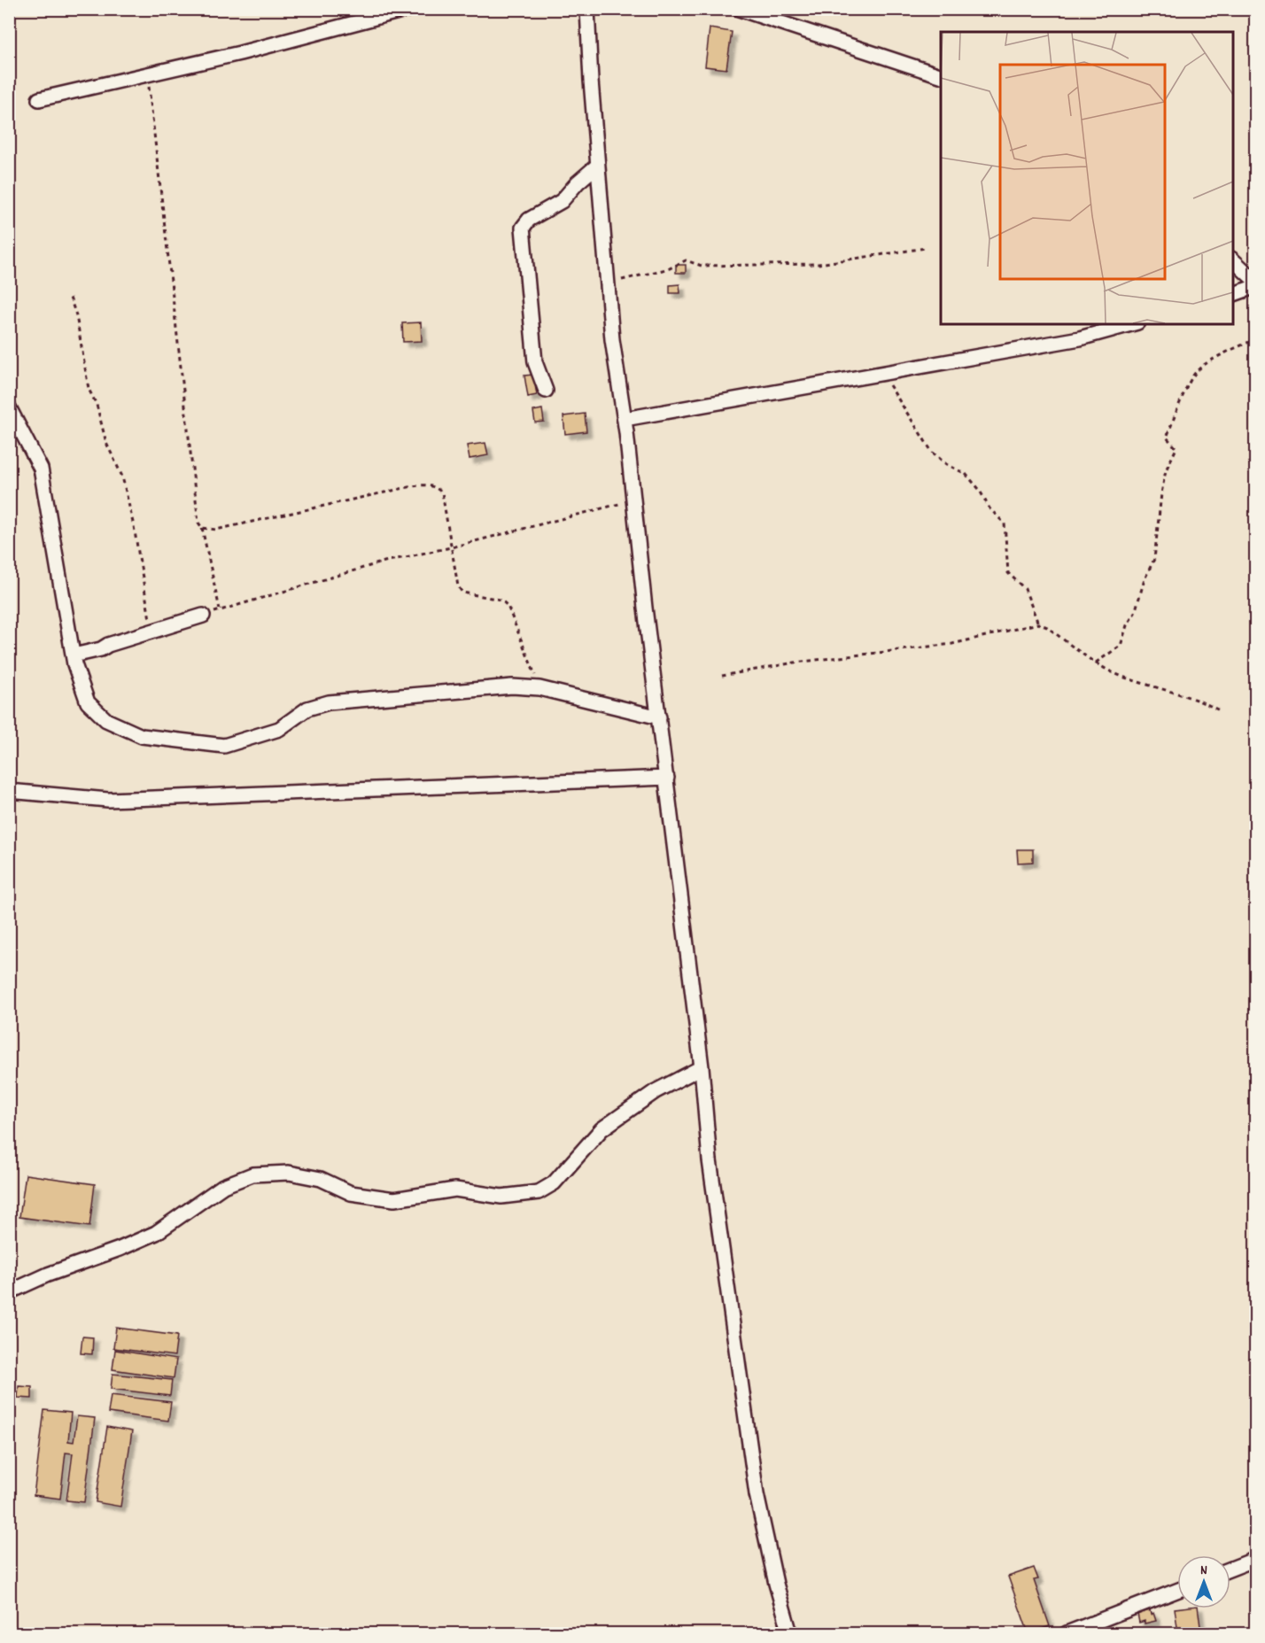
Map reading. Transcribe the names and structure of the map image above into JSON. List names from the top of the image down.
{
  "north": "top"
}
